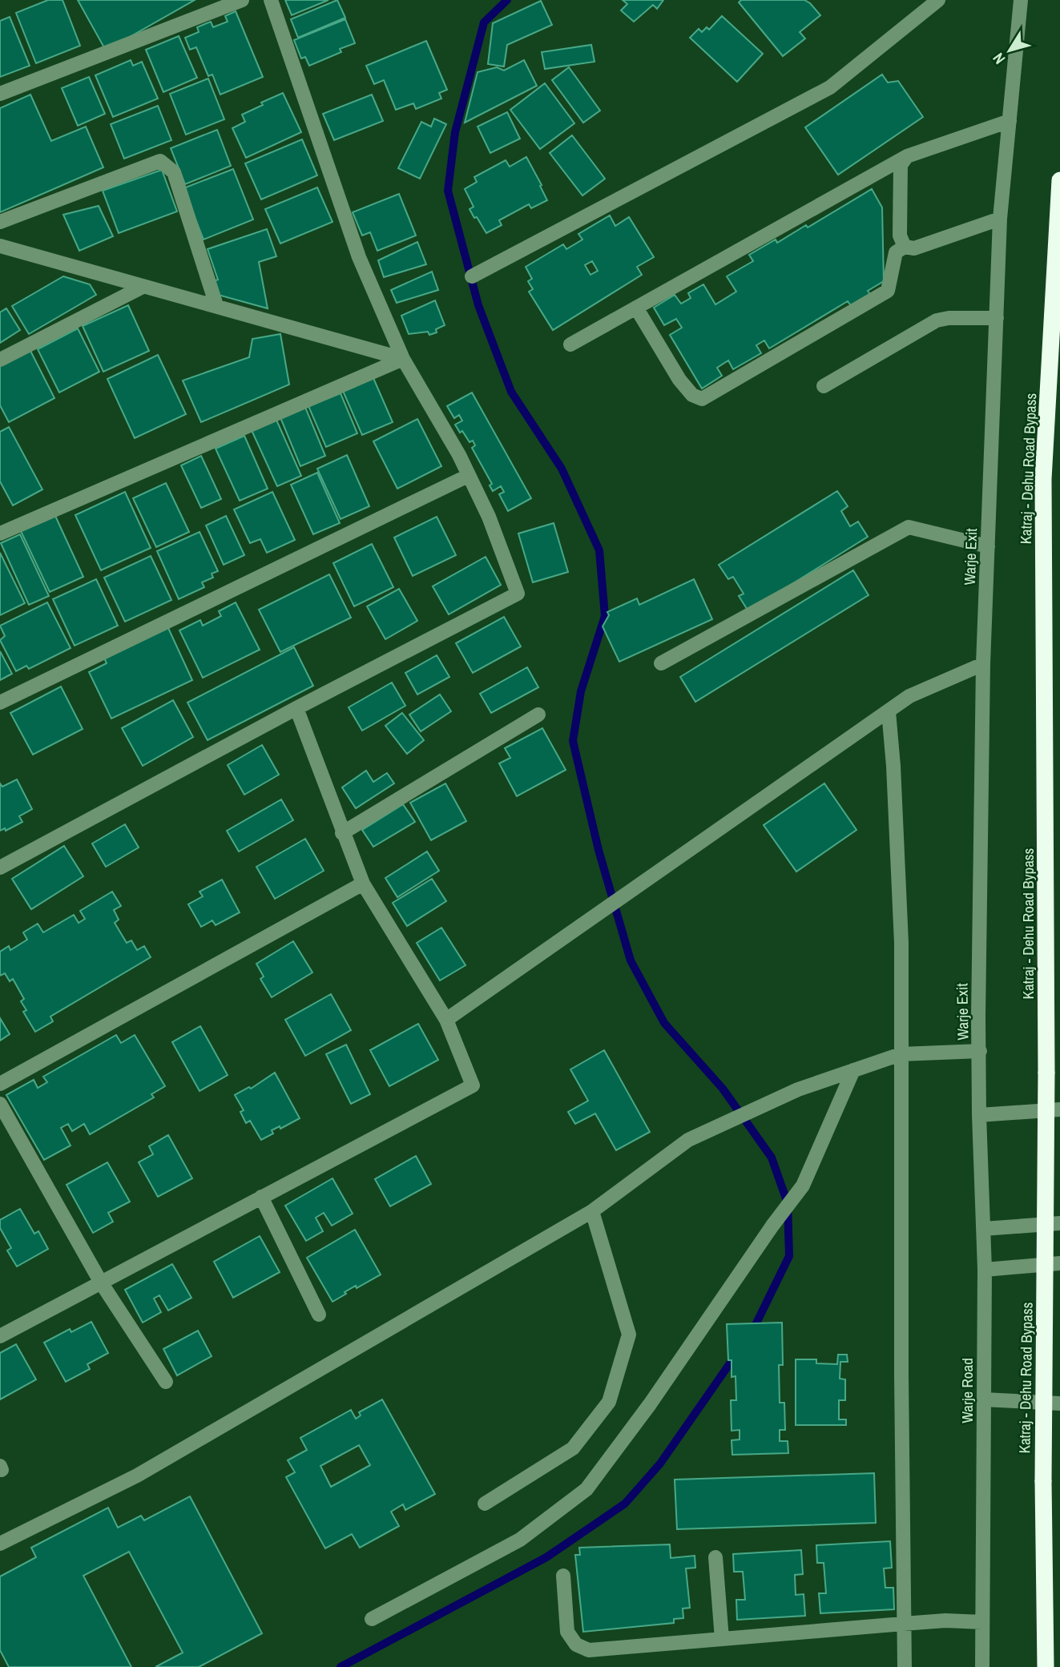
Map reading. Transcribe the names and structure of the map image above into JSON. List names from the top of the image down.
{
  "streets": {
    "highway": ["Katraj - Dehu Road Bypass"],
    "street": ["Warje Exit", "Warje Road"]
  },
  "crossings": [
    ["Warje Exit", "Warje Road"]
  ],
  "north": "bottom left"
}
